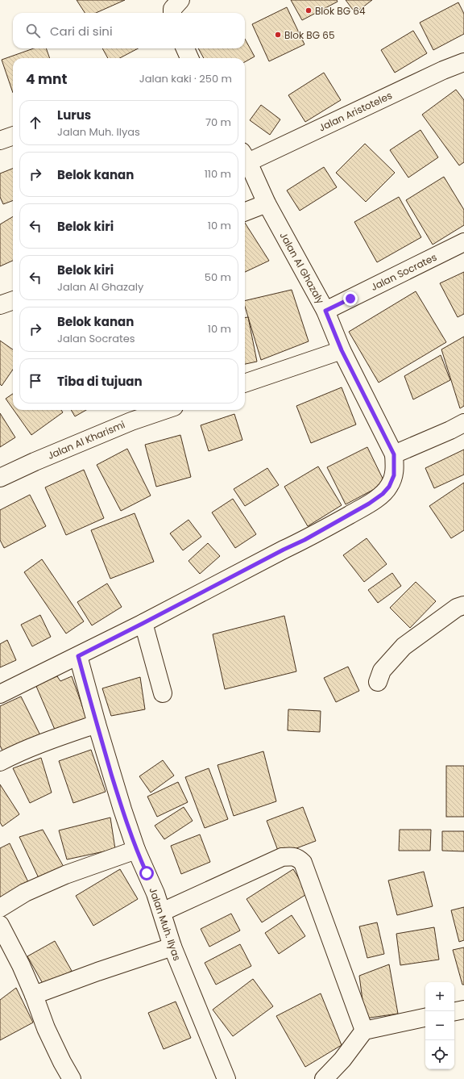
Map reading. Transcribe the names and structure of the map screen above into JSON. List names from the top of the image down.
{
  "streets": {
    "street": [
      "Jalan Aristoteles",
      "Jalan Al Ghazaly",
      "Jalan Socrates",
      "Jalan Al Kharismi",
      "Jalan Muh. Ilyas"
    ]
  },
  "crossings": [
    ["Jalan Aristoteles", "Jalan Al Ghazaly"],
    ["Jalan Al Ghazaly", "Jalan Socrates"]
  ],
  "places": ["Blok BG 64", "Blok BG 65"],
  "page": {
    "search": "Cari di sini",
    "heading": ["4 mnt", "Jalan kaki · 250 m"],
    "list": [
      ["Lurus", "Jalan Muh. Ilyas", "70 m"],
      ["Belok kanan", "110 m"],
      ["Belok kiri", "10 m"],
      ["Belok kiri", "Jalan Al Ghazaly", "50 m"],
      ["Belok kanan", "Jalan Socrates", "10 m"],
      "Tiba di tujuan"
    ],
    "map_buttons": ["+", "−"]
  }
}
